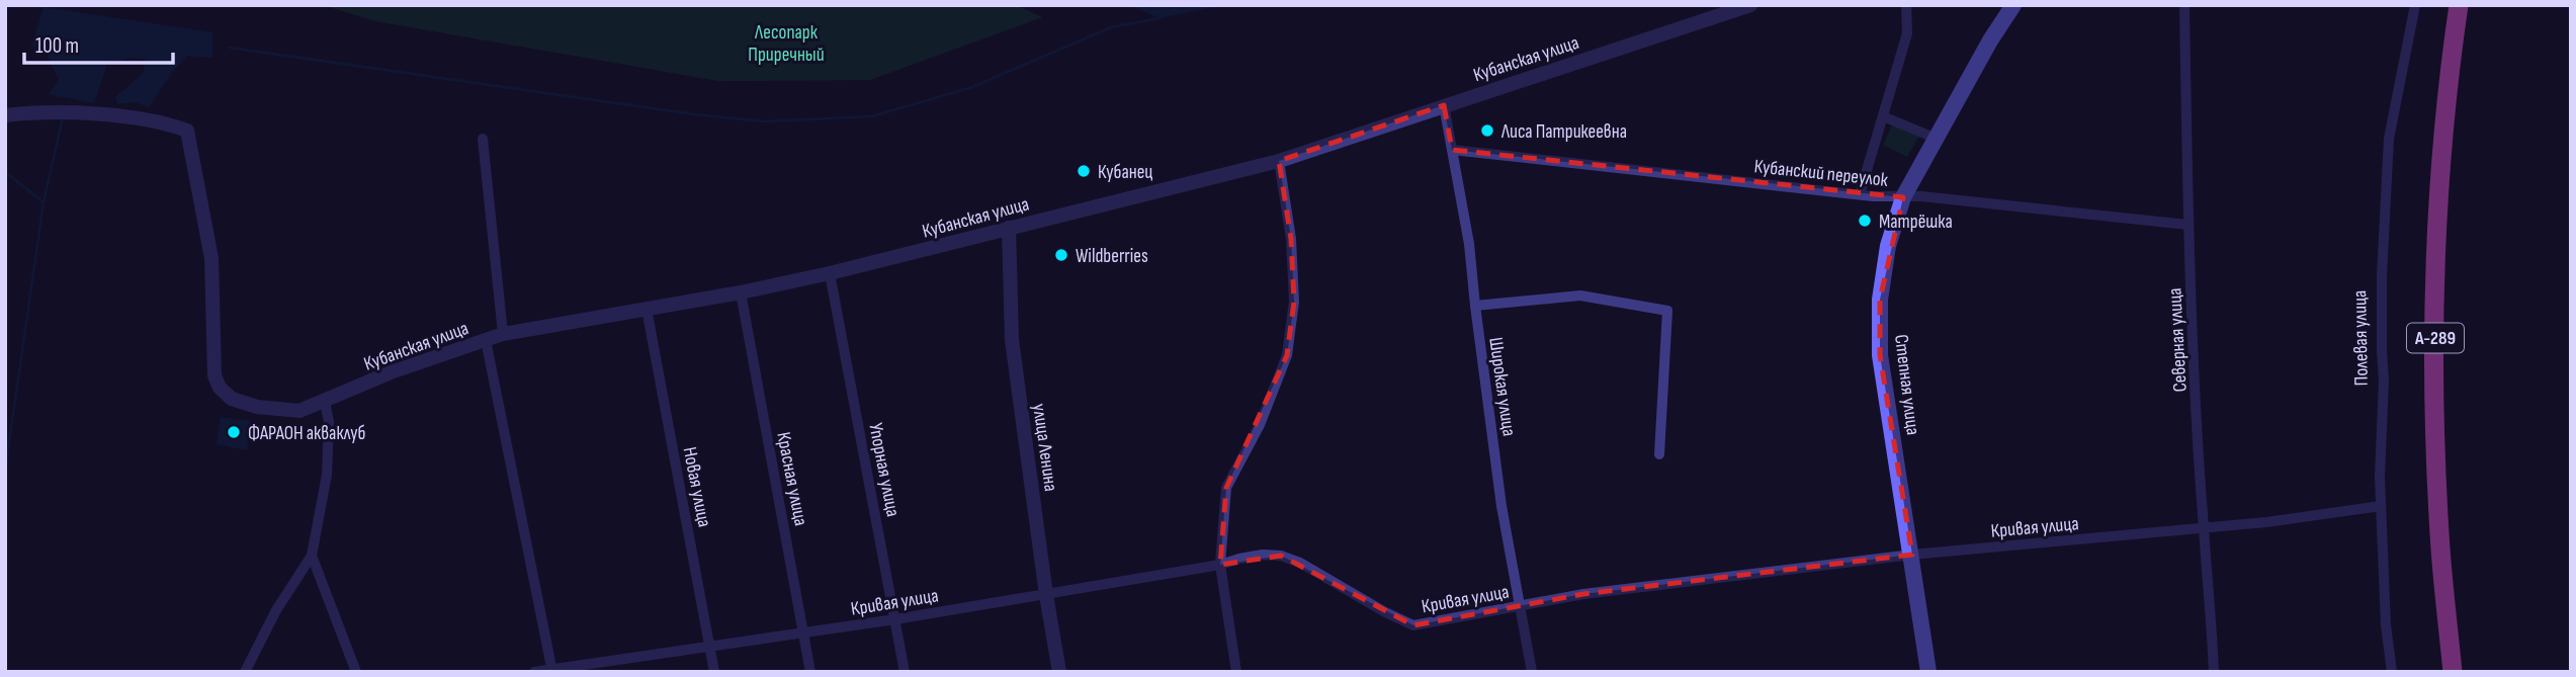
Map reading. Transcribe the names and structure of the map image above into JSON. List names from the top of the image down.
{
  "streets": {
    "highway": ["А-289"],
    "main road": ["Степная улица"],
    "street": [
      "Кубанская улица",
      "Кубанский переулок",
      "Полевая улица",
      "Северная улица",
      "Широкая улица",
      "улица Ленина",
      "Упорная улица",
      "Красная улица",
      "Новая улица",
      "Кривая улица"
    ]
  },
  "crossings": [
    ["Кубанская улица", "Широкая улица"],
    ["Кубанская улица", "улица Ленина"],
    ["Кубанская улица", "Упорная улица"],
    ["Кубанская улица", "Красная улица"],
    ["Кубанская улица", "Новая улица"],
    ["Кубанский переулок", "Северная улица"],
    ["Кубанский переулок", "Степная улица"],
    ["Кубанский переулок", "Широкая улица"],
    ["Полевая улица", "Кривая улица"],
    ["Северная улица", "Кривая улица"],
    ["Степная улица", "Кривая улица"],
    ["Широкая улица", "Кривая улица"],
    ["улица Ленина", "Кривая улица"],
    ["Упорная улица", "Кривая улица"],
    ["Красная улица", "Кривая улица"],
    ["Новая улица", "Кривая улица"]
  ],
  "parks": ["Лесопарк Приречный"],
  "places": [
    "Лиса Патрикеевна",
    "Кубанец",
    "Матрёшка",
    "Wildberries",
    "ФАРАОН акваклуб"
  ],
  "scale_bar": "100 m"
}
